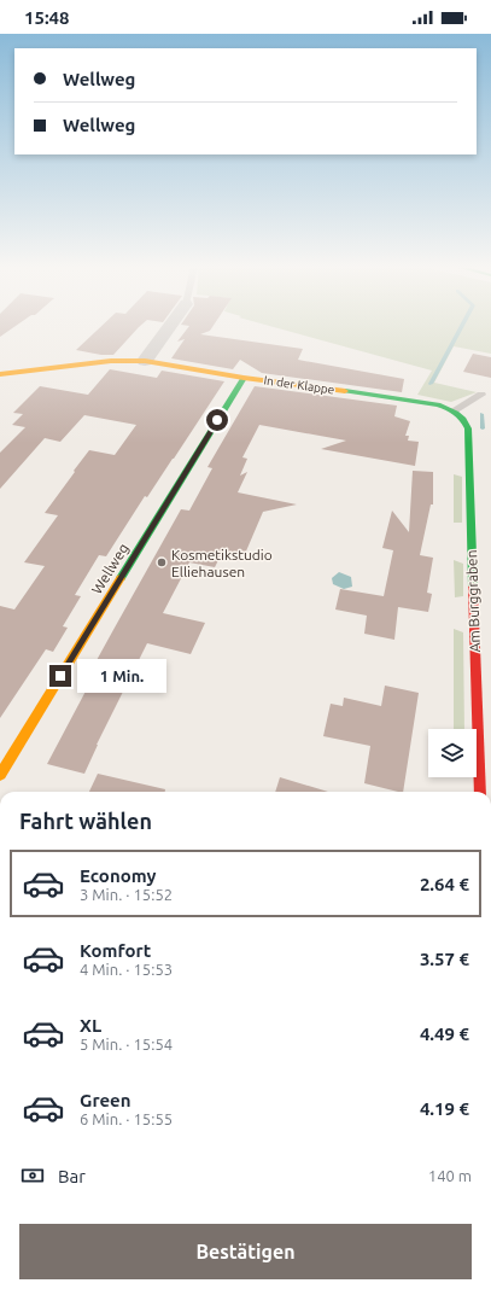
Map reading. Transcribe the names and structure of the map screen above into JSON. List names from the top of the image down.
{
  "streets": {
    "main road": ["In der Klappe", "Wellweg", "Am Burggraben"]
  },
  "crossings": [
    ["In der Klappe", "Wellweg"],
    ["In der Klappe", "Am Burggraben"]
  ],
  "places": ["Kosmetikstudio Elliehausen"],
  "page": {
    "status": "15:48",
    "banner": ["Wellweg", "Wellweg"],
    "bubble": "1 Min.",
    "heading": "Fahrt wählen",
    "list": [
      {
        "name": "Economy",
        "note": "3 Min. · 15:52",
        "value": "2.64 €"
      },
      {
        "name": "Komfort",
        "note": "4 Min. · 15:53",
        "value": "3.57 €"
      },
      {
        "name": "XL",
        "note": "5 Min. · 15:54",
        "value": "4.49 €"
      },
      {
        "name": "Green",
        "note": "6 Min. · 15:55",
        "value": "4.19 €"
      }
    ],
    "pay": ["Bar", "140 m"],
    "buttons": "Bestätigen"
  }
}
